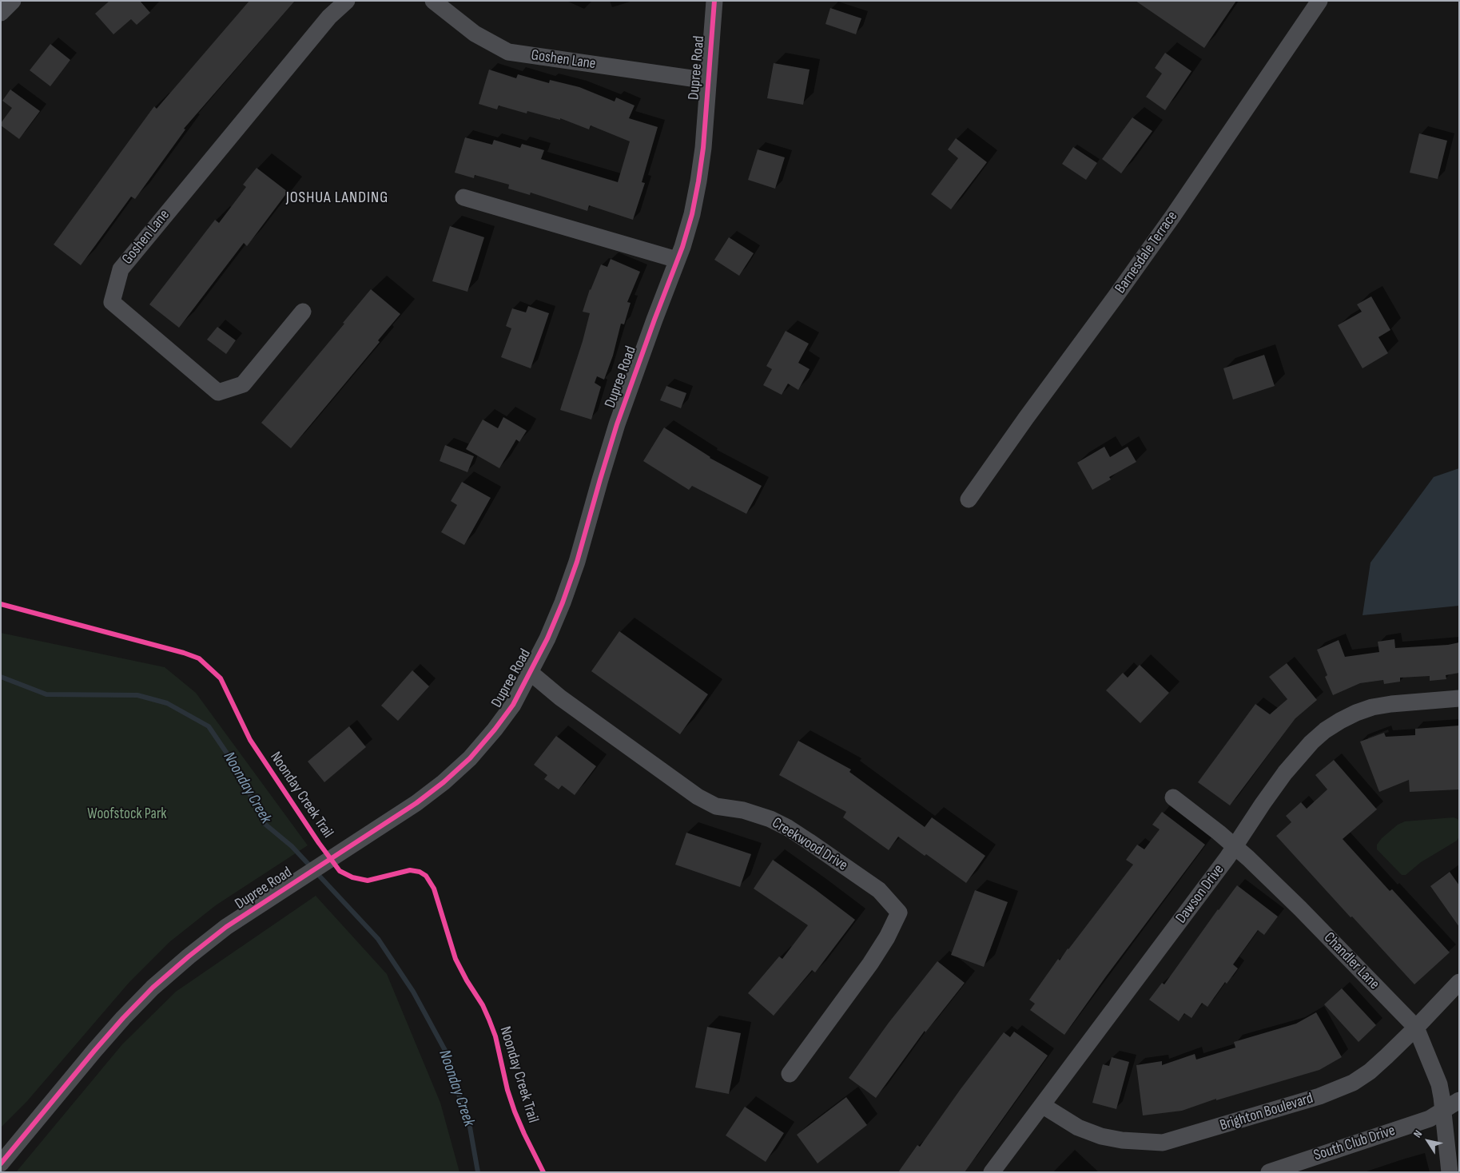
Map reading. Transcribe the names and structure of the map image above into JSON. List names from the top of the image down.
{
  "streets": {
    "street": [
      "Goshen Lane",
      "Dupree Road",
      "Barnesdale Terrace",
      "Creekwood Drive",
      "Dawson Drive",
      "Chandler Lane",
      "Brighton Boulevard",
      "South Club Drive"
    ],
    "cycle path": ["Noonday Creek Trail"]
  },
  "crossings": [
    ["Goshen Lane", "Dupree Road"],
    ["Dupree Road", "Creekwood Drive"],
    ["Dawson Drive", "Chandler Lane"],
    ["Dawson Drive", "Brighton Boulevard"],
    ["Chandler Lane", "Brighton Boulevard"],
    ["Chandler Lane", "South Club Drive"]
  ],
  "districts": ["JOSHUA LANDING"],
  "water": ["Noonday Creek"],
  "parks": ["Woofstock Park"],
  "north": "top left"
}
